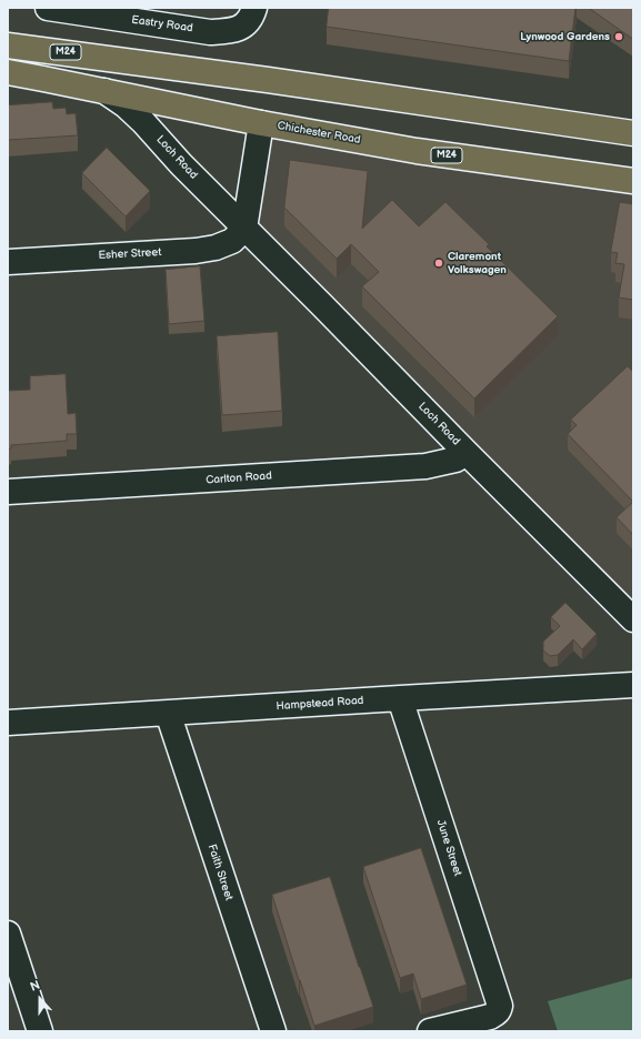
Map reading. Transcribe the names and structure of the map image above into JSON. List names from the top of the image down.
{
  "streets": {
    "main road": ["M24", "Chichester Road"],
    "street": [
      "Eastry Road",
      "Loch Road",
      "Esher Street",
      "Carlton Road",
      "Hampstead Road",
      "June Street",
      "Faith Street"
    ]
  },
  "crossings": [
    ["Chichester Road", "Loch Road"],
    ["Loch Road", "Esher Street"],
    ["Loch Road", "Carlton Road"],
    ["Hampstead Road", "June Street"],
    ["Hampstead Road", "Faith Street"]
  ],
  "places": ["Lynwood Gardens", "Claremont Volkswagen"],
  "north": "top"
}
